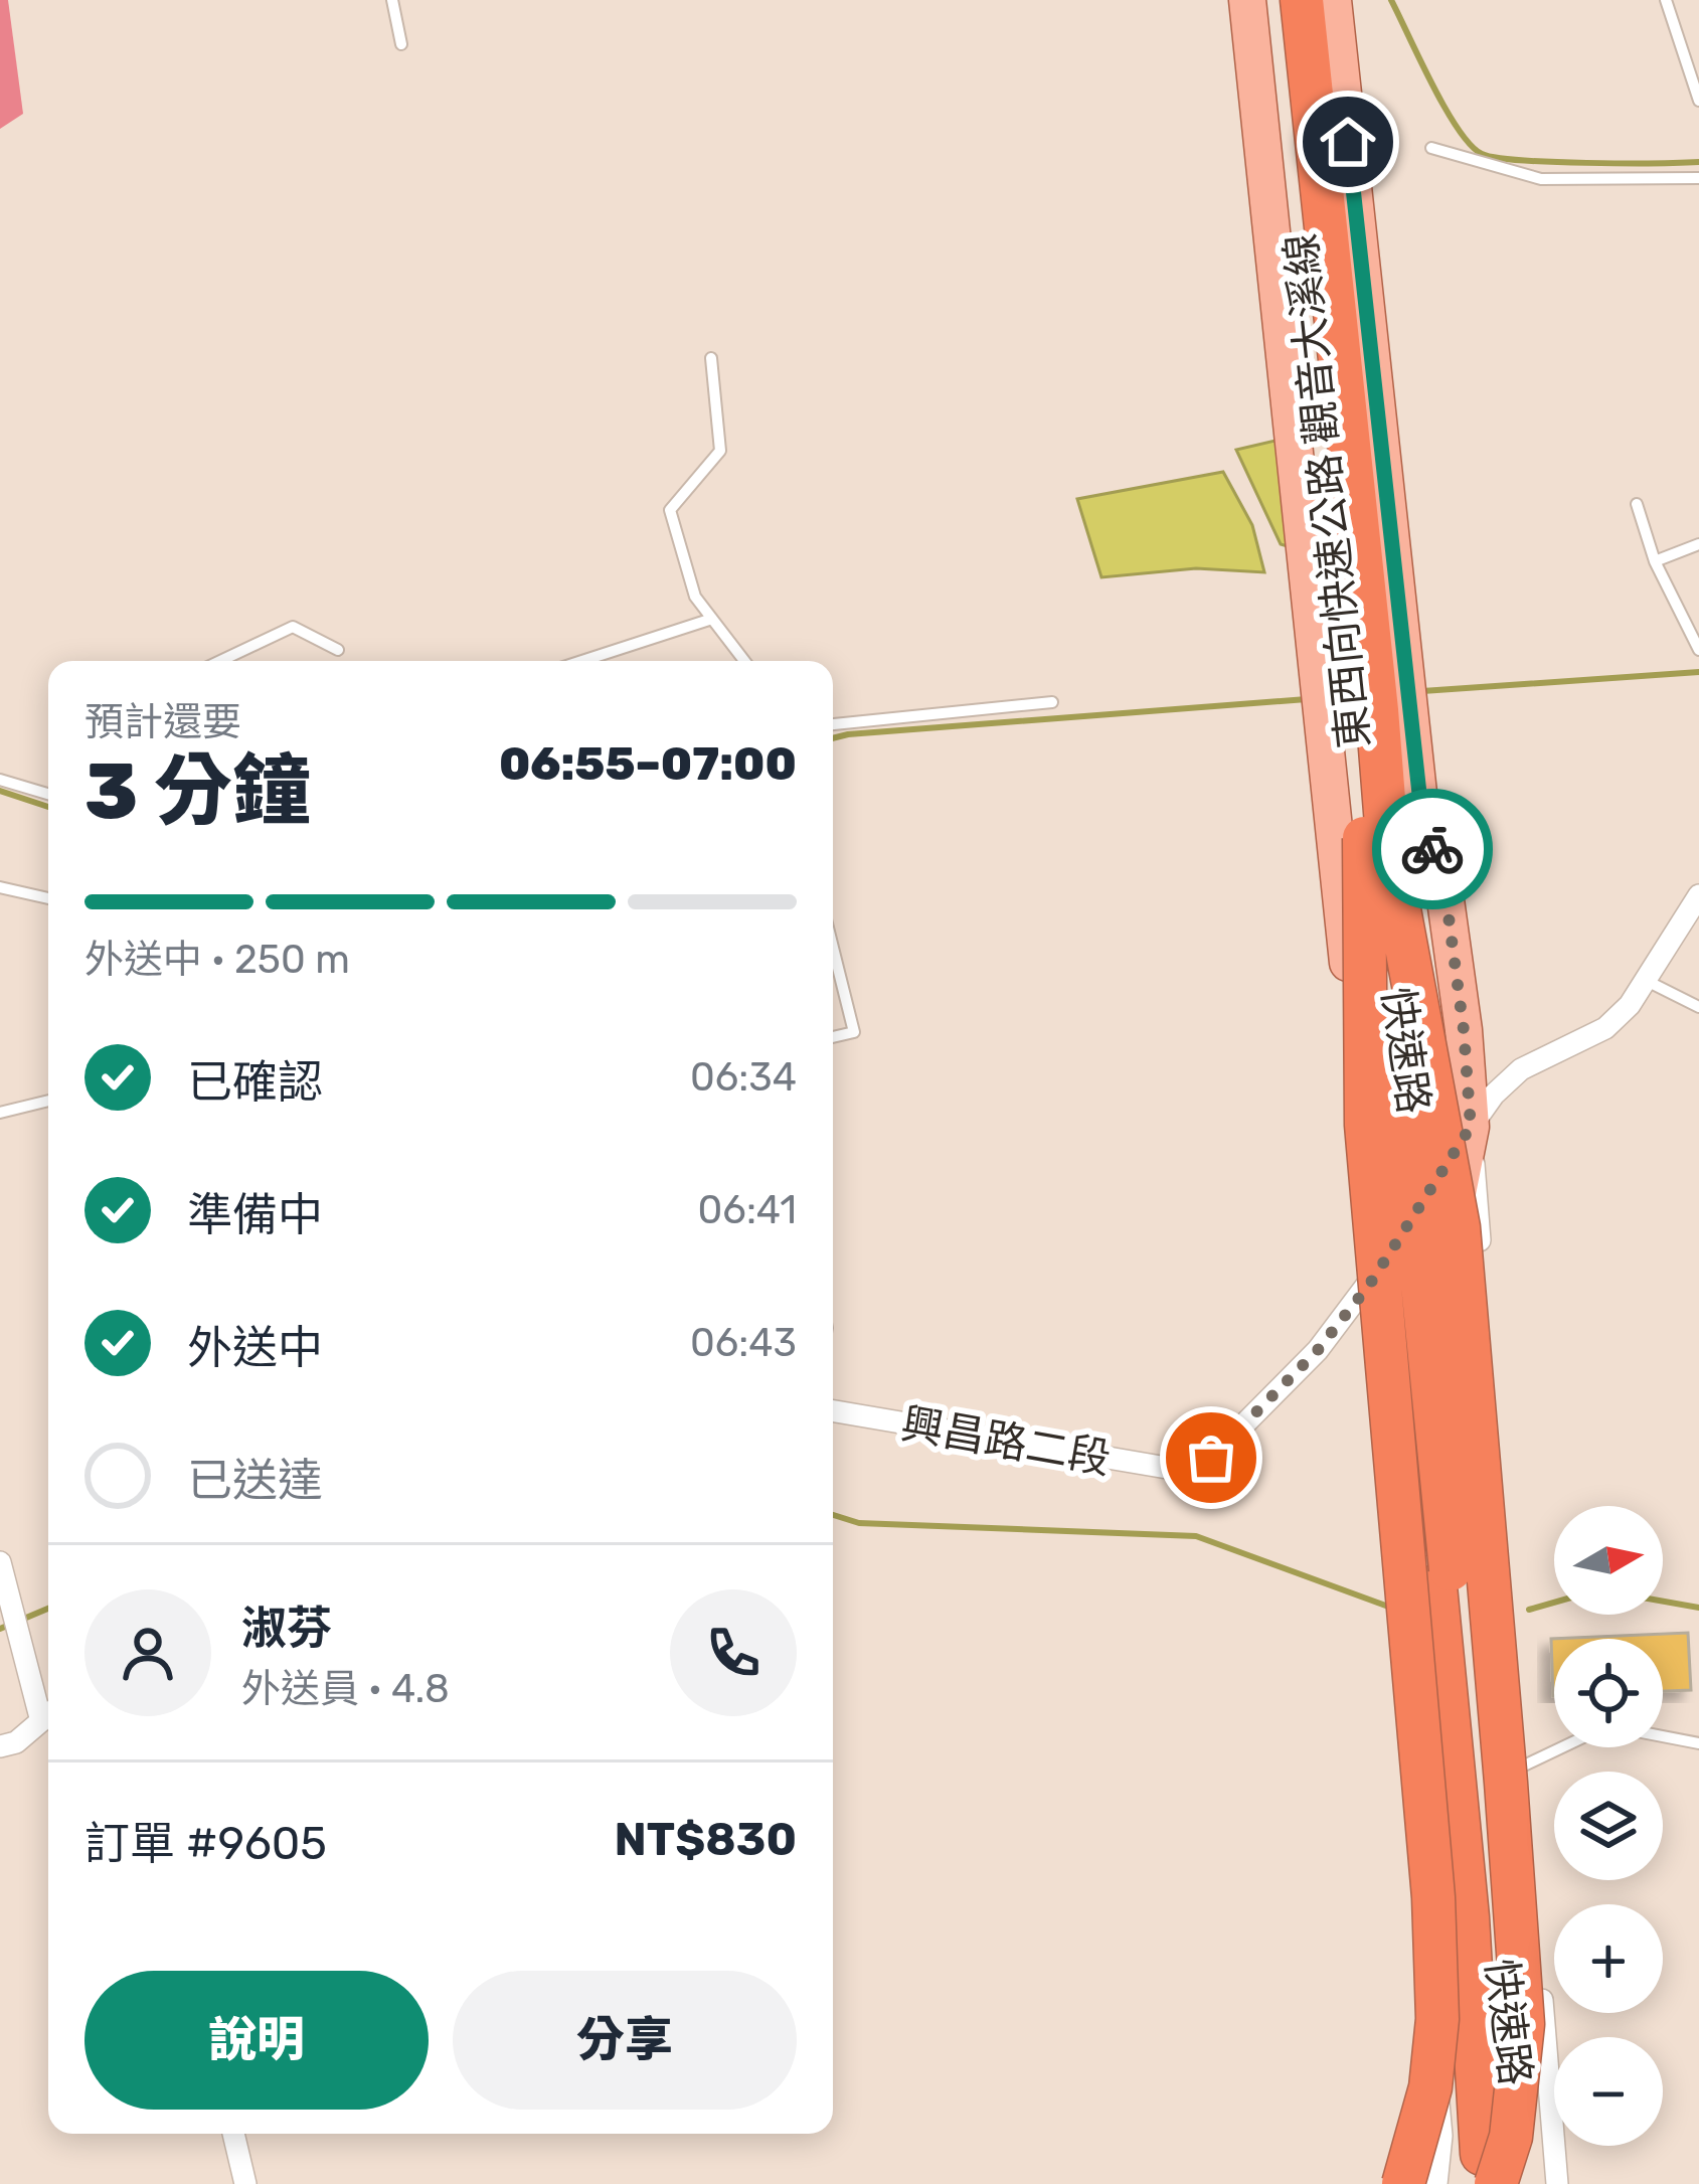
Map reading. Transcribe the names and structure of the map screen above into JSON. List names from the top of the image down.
{
  "streets": {
    "highway": ["東西向快速公路 觀音大溪線"],
    "main road": ["快速路"],
    "street": ["興昌路二段"]
  },
  "crossings": [
    ["快速路", "興昌路二段"]
  ],
  "north": "right",
  "page": {
    "heading": ["3 分鐘", "預計還要", "06:55–07:00"],
    "panel": [
      "淑芬",
      "外送員 · 4.8",
      "訂單 #9605",
      "NT$830"
    ],
    "bar": "外送中 · 250 m",
    "list": [
      ["已確認", "06:34"],
      ["準備中", "06:41"],
      ["外送中", "06:43"],
      "已送達"
    ],
    "map_buttons": ["+", "−"],
    "buttons": ["說明", "分享"]
  }
}
